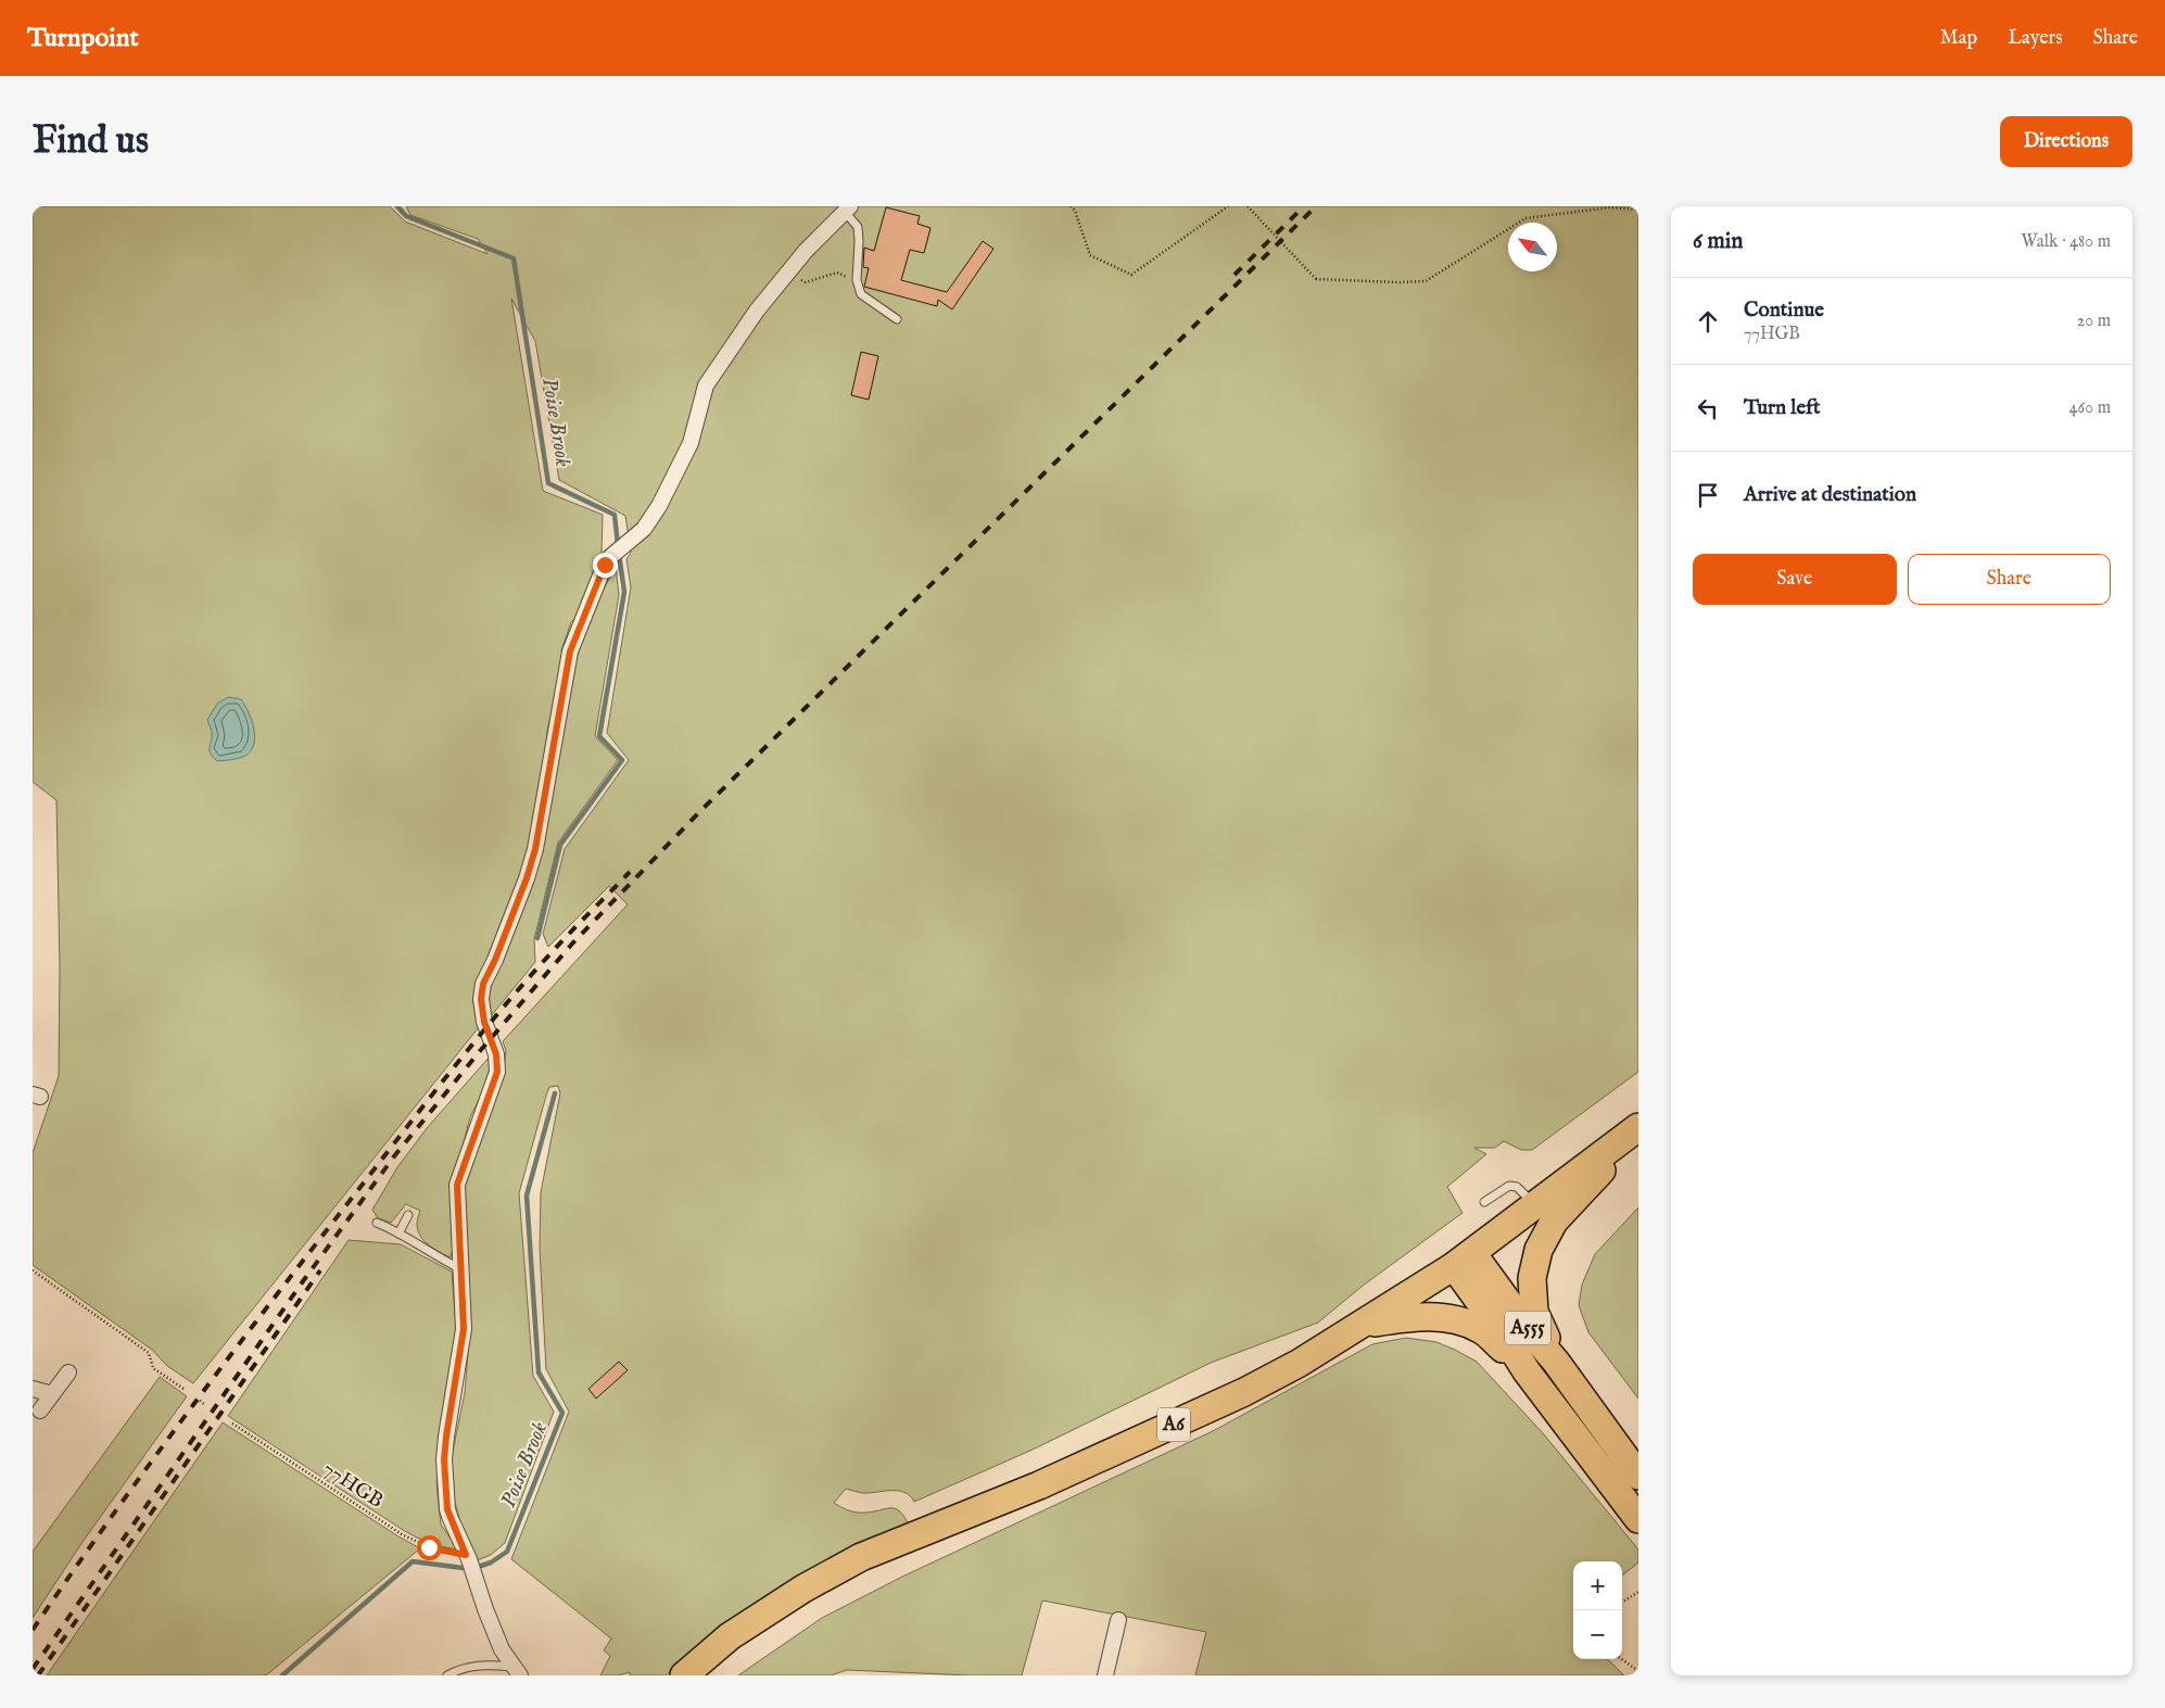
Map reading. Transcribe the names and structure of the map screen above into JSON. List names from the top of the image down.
{
  "streets": {
    "highway": ["A555", "A6"],
    "path": ["77HGB"]
  },
  "crossings": [
    ["A555", "A6"]
  ],
  "water": ["Poise Brook"],
  "north": "top left",
  "page": {
    "header": "Turnpoint",
    "nav": ["Map", "Layers", "Share"],
    "buttons": [
      "Directions",
      ["Save", "Share"]
    ],
    "title": "Find us",
    "heading": ["6 min", "Walk · 480 m"],
    "list": [
      ["Continue", "77HGB", "20 m"],
      ["Turn left", "460 m"],
      "Arrive at destination"
    ],
    "map_buttons": ["+", "−"]
  }
}
